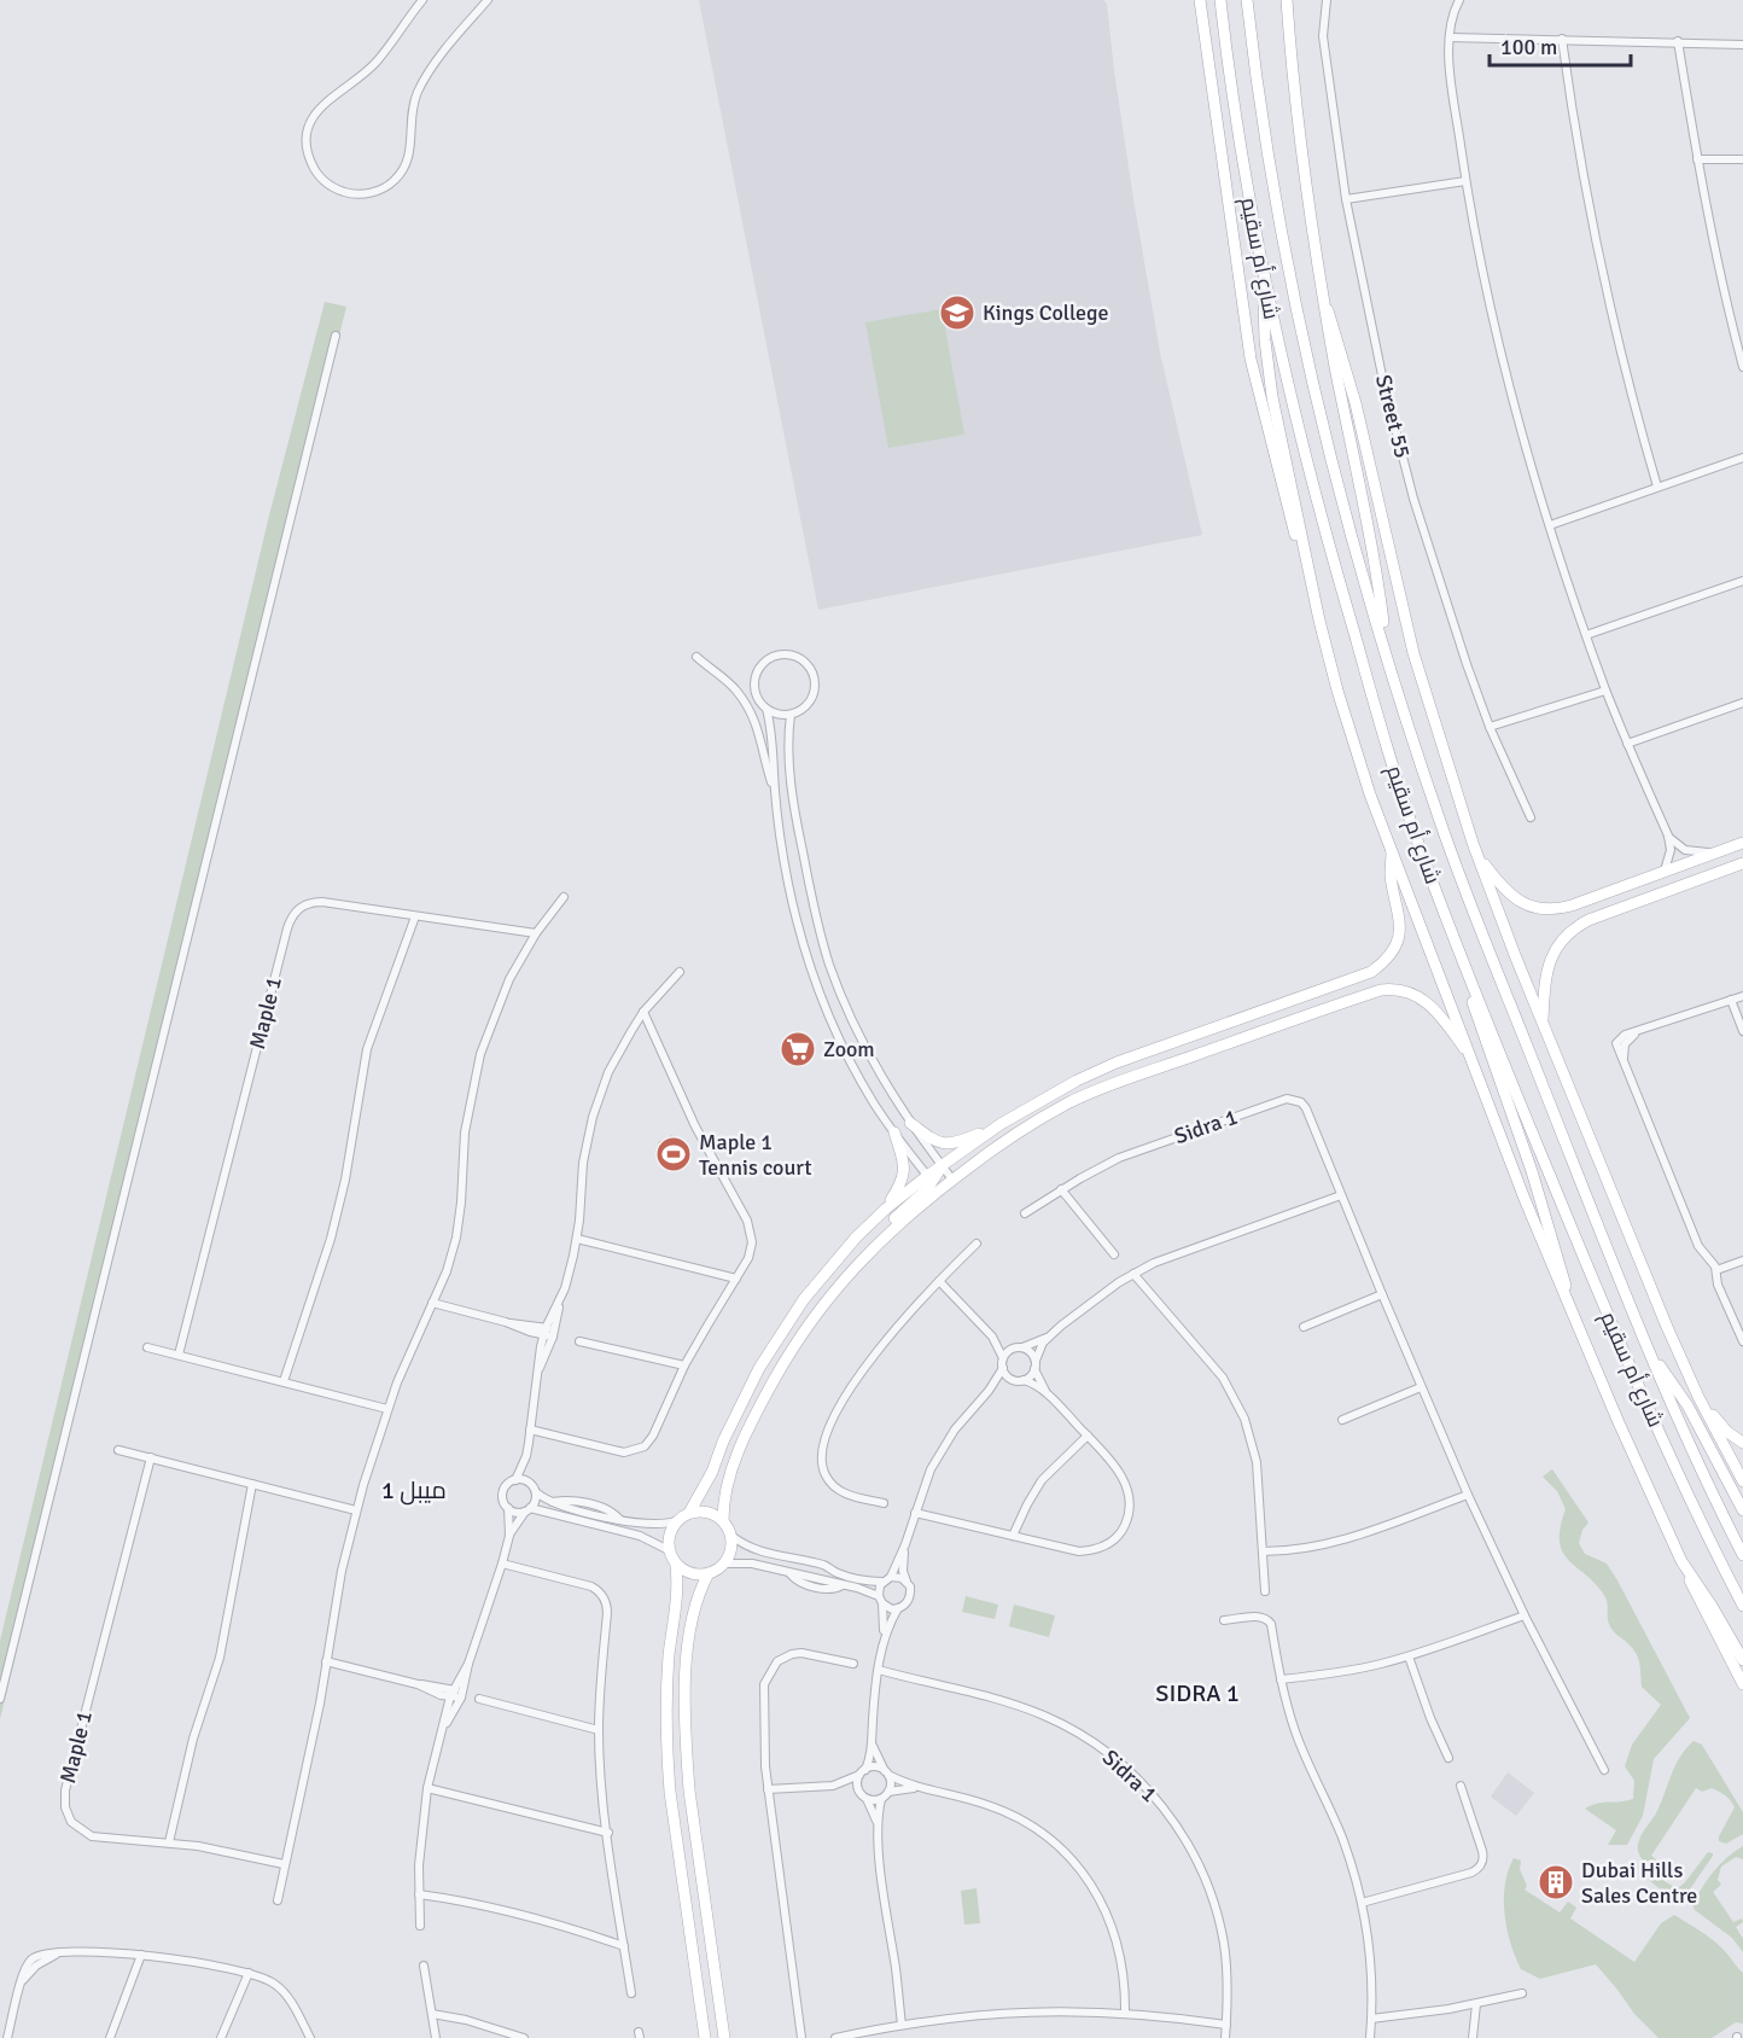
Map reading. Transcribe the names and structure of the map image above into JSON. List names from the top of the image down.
{
  "streets": {
    "main road": ["شارع أم سقيم"],
    "street": ["Street 55", "Maple 1", "Sidra 1"]
  },
  "districts": ["ميبل 1", "SIDRA 1"],
  "places": {
    "school or university": ["Kings College"],
    "supermarket": ["Zoom"],
    "sports": ["Maple 1 Tennis court"],
    "building": ["Dubai Hills Sales Centre"]
  },
  "scale_bar": "100 m"
}
